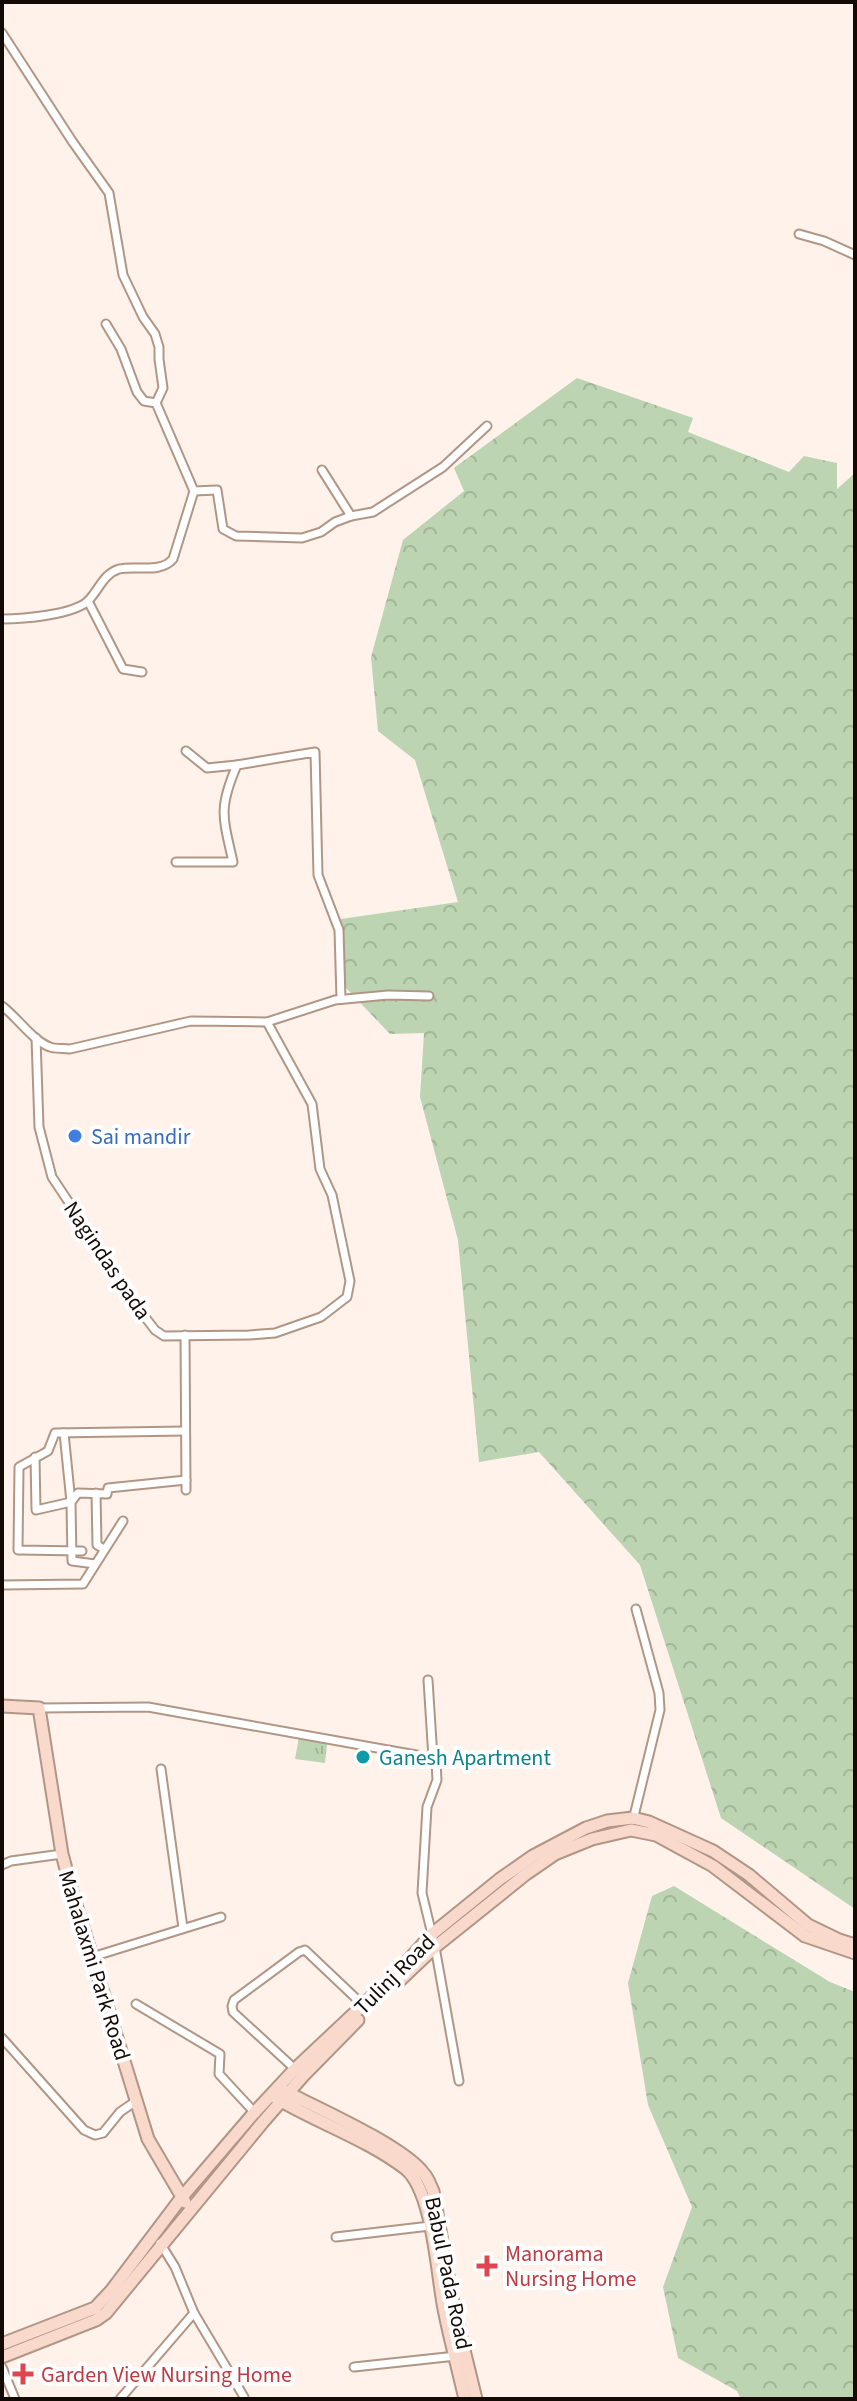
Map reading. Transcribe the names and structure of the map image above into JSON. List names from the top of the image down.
{
  "streets": {
    "main road": ["Mahalaxmi Park Road", "Tulinj Road", "Babul Pada Road"],
    "street": ["Nagindas pada"]
  },
  "crossings": [
    ["Mahalaxmi Park Road", "Tulinj Road"],
    ["Tulinj Road", "Babul Pada Road"]
  ],
  "places": {
    "other": ["Sai mandir", "Ganesh Apartment"],
    "health": ["Manorama Nursing Home", "Garden View Nursing Home"]
  }
}
